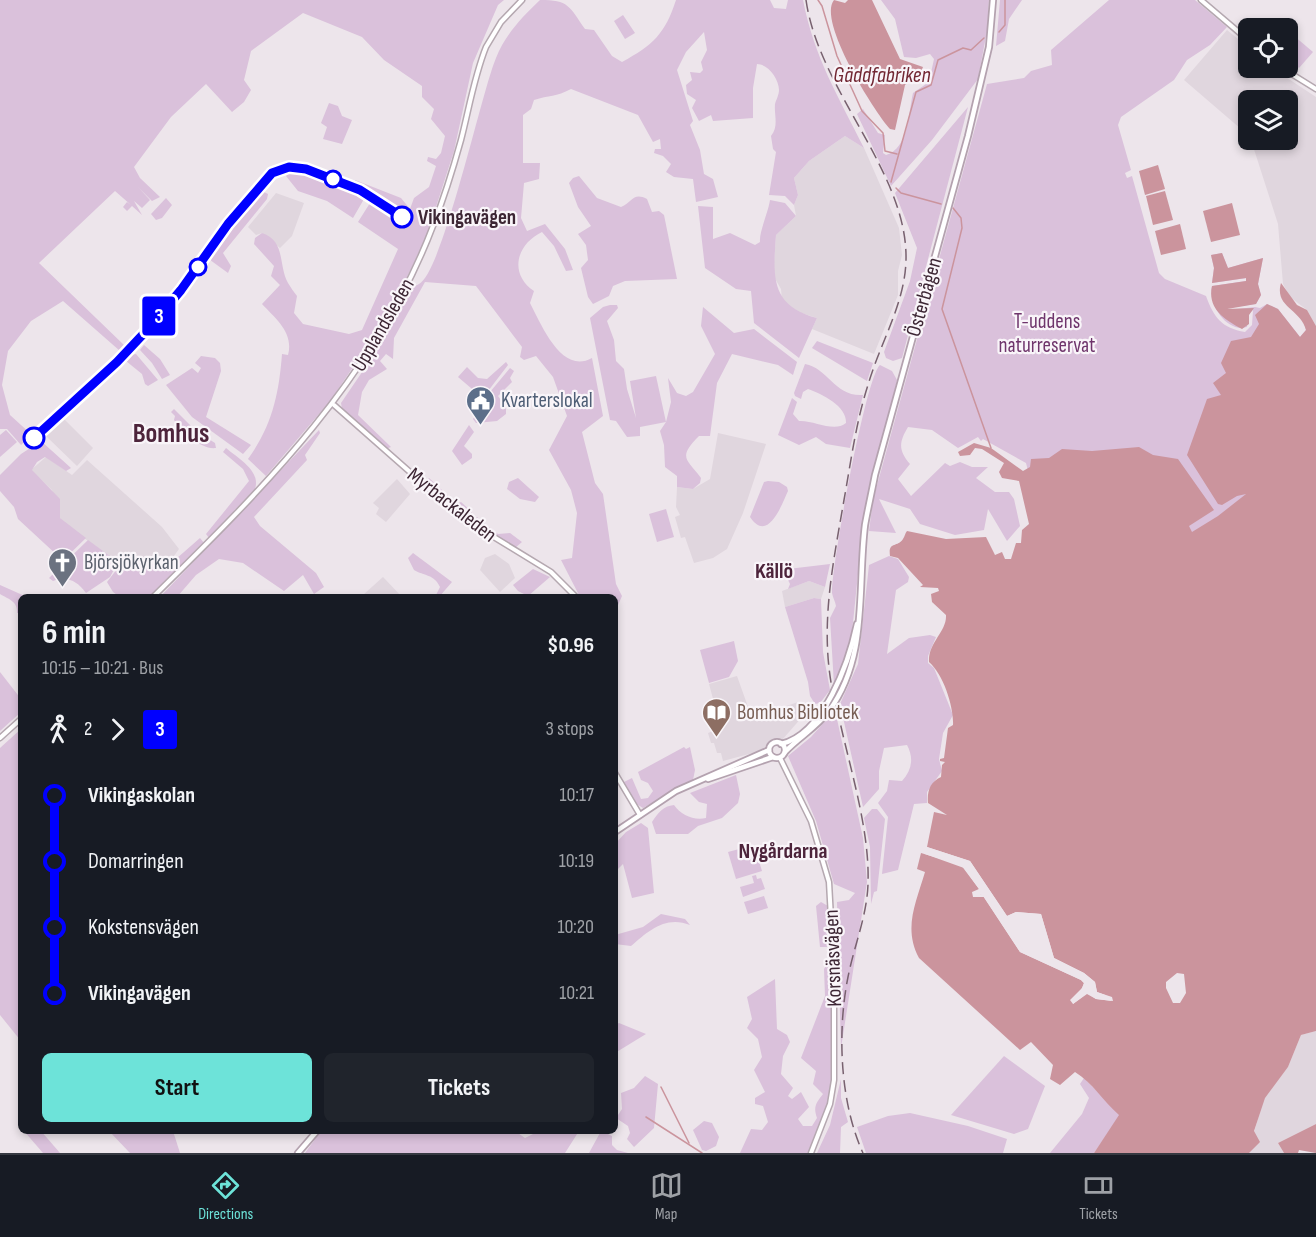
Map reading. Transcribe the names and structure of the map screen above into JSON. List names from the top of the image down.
{
  "streets": {
    "main road": ["Österbågen"],
    "street": ["Upplandsleden", "Myrbackaleden", "Korsnäsvägen"]
  },
  "crossings": [
    ["Österbågen", "Korsnäsvägen"],
    ["Upplandsleden", "Myrbackaleden"]
  ],
  "districts": ["Bomhus", "Källö", "Nygårdarna"],
  "water": ["Gäddfabriken"],
  "parks": ["T-uddens naturreservat"],
  "places": {
    "other": ["Vikingavägen"],
    "public building": ["Kvarterslokal"],
    "church": ["Björsjökyrkan"],
    "library": ["Bomhus Bibliotek"]
  },
  "lines": ["bus line 3"],
  "page": {
    "on_map": "3",
    "heading": ["6 min", "10:15 – 10:21 · Bus", "$0.96"],
    "legs": ["2", "3", "3 stops"],
    "list": [
      {
        "name": "Vikingaskolan",
        "value": "10:17"
      },
      {
        "name": "Domarringen",
        "value": "10:19"
      },
      {
        "name": "Kokstensvägen",
        "value": "10:20"
      },
      {
        "name": "Vikingavägen",
        "value": "10:21"
      }
    ],
    "buttons": ["Start", "Tickets"],
    "tabs": ["Directions", "Map", "Tickets"]
  }
}
